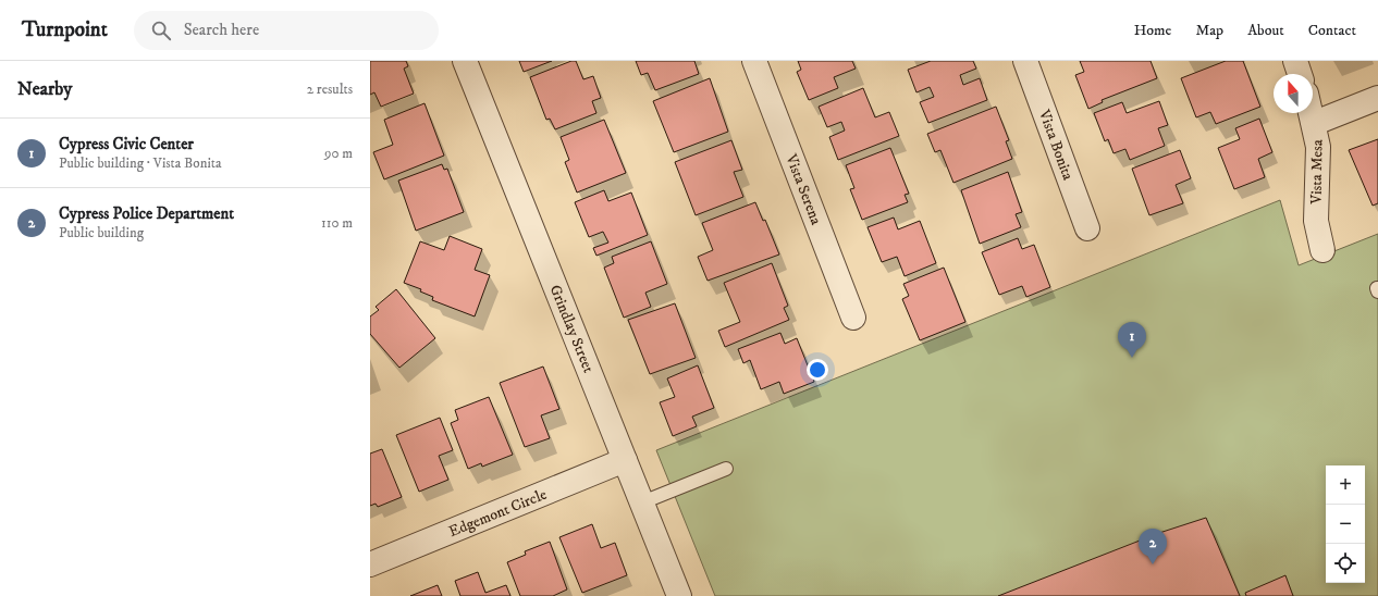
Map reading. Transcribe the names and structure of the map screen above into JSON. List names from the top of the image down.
{
  "streets": {
    "street": [
      "Vista Bonita",
      "Vista Mesa",
      "Vista Serena",
      "Grindlay Street",
      "Edgemont Circle"
    ]
  },
  "crossings": [
    ["Grindlay Street", "Edgemont Circle"]
  ],
  "north": "top",
  "page": {
    "header": "Turnpoint",
    "search": "Search here",
    "nav": [
      "Home",
      "Map",
      "About",
      "Contact"
    ],
    "heading": ["Nearby", "2 results"],
    "list": [
      {
        "mark": "1",
        "name": "Cypress Civic Center",
        "note": "Public building · Vista Bonita",
        "value": "90 m"
      },
      {
        "mark": "2",
        "name": "Cypress Police Department",
        "note": "Public building",
        "value": "110 m"
      }
    ],
    "pins": ["1", "2"],
    "map_buttons": ["+", "−"]
  }
}
